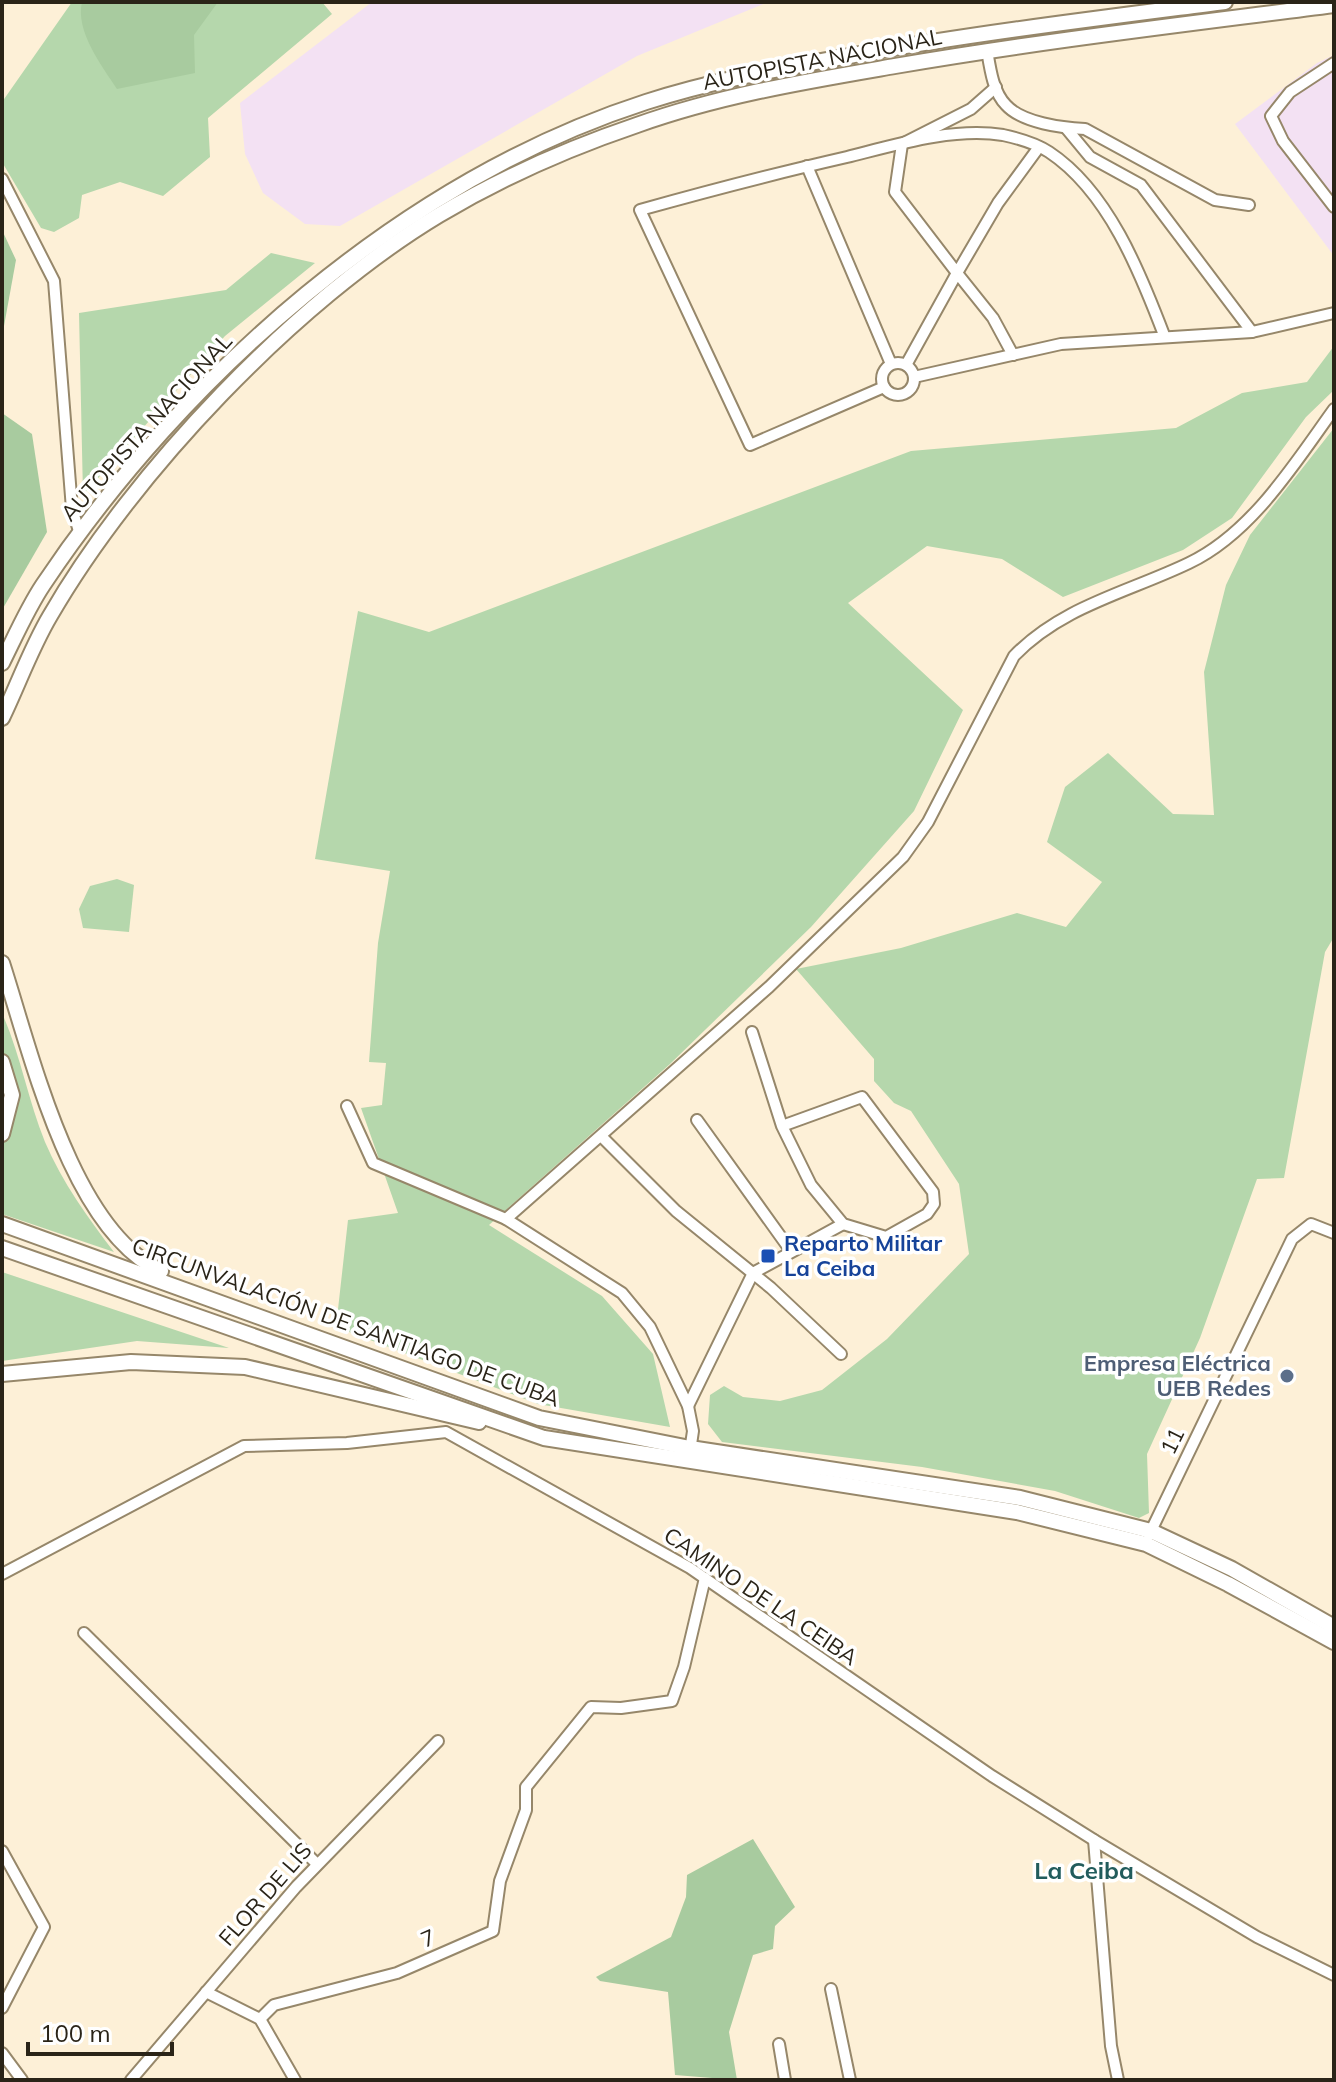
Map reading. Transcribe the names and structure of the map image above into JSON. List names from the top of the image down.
{
  "streets": {
    "highway": ["AUTOPISTA NACIONAL", "CIRCUNVALACIÓN DE SANTIAGO DE CUBA"],
    "street": [
      "11",
      "CAMINO DE LA CEIBA",
      "FLOR DE LIS",
      "7"
    ]
  },
  "crossings": [
    ["CIRCUNVALACIÓN DE SANTIAGO DE CUBA", "11"],
    ["CAMINO DE LA CEIBA", "7"]
  ],
  "districts": ["La Ceiba"],
  "places": {
    "transit": ["Reparto Militar La Ceiba"],
    "other": ["Empresa Eléctrica UEB Redes"]
  },
  "scale_bar": "100 m"
}
